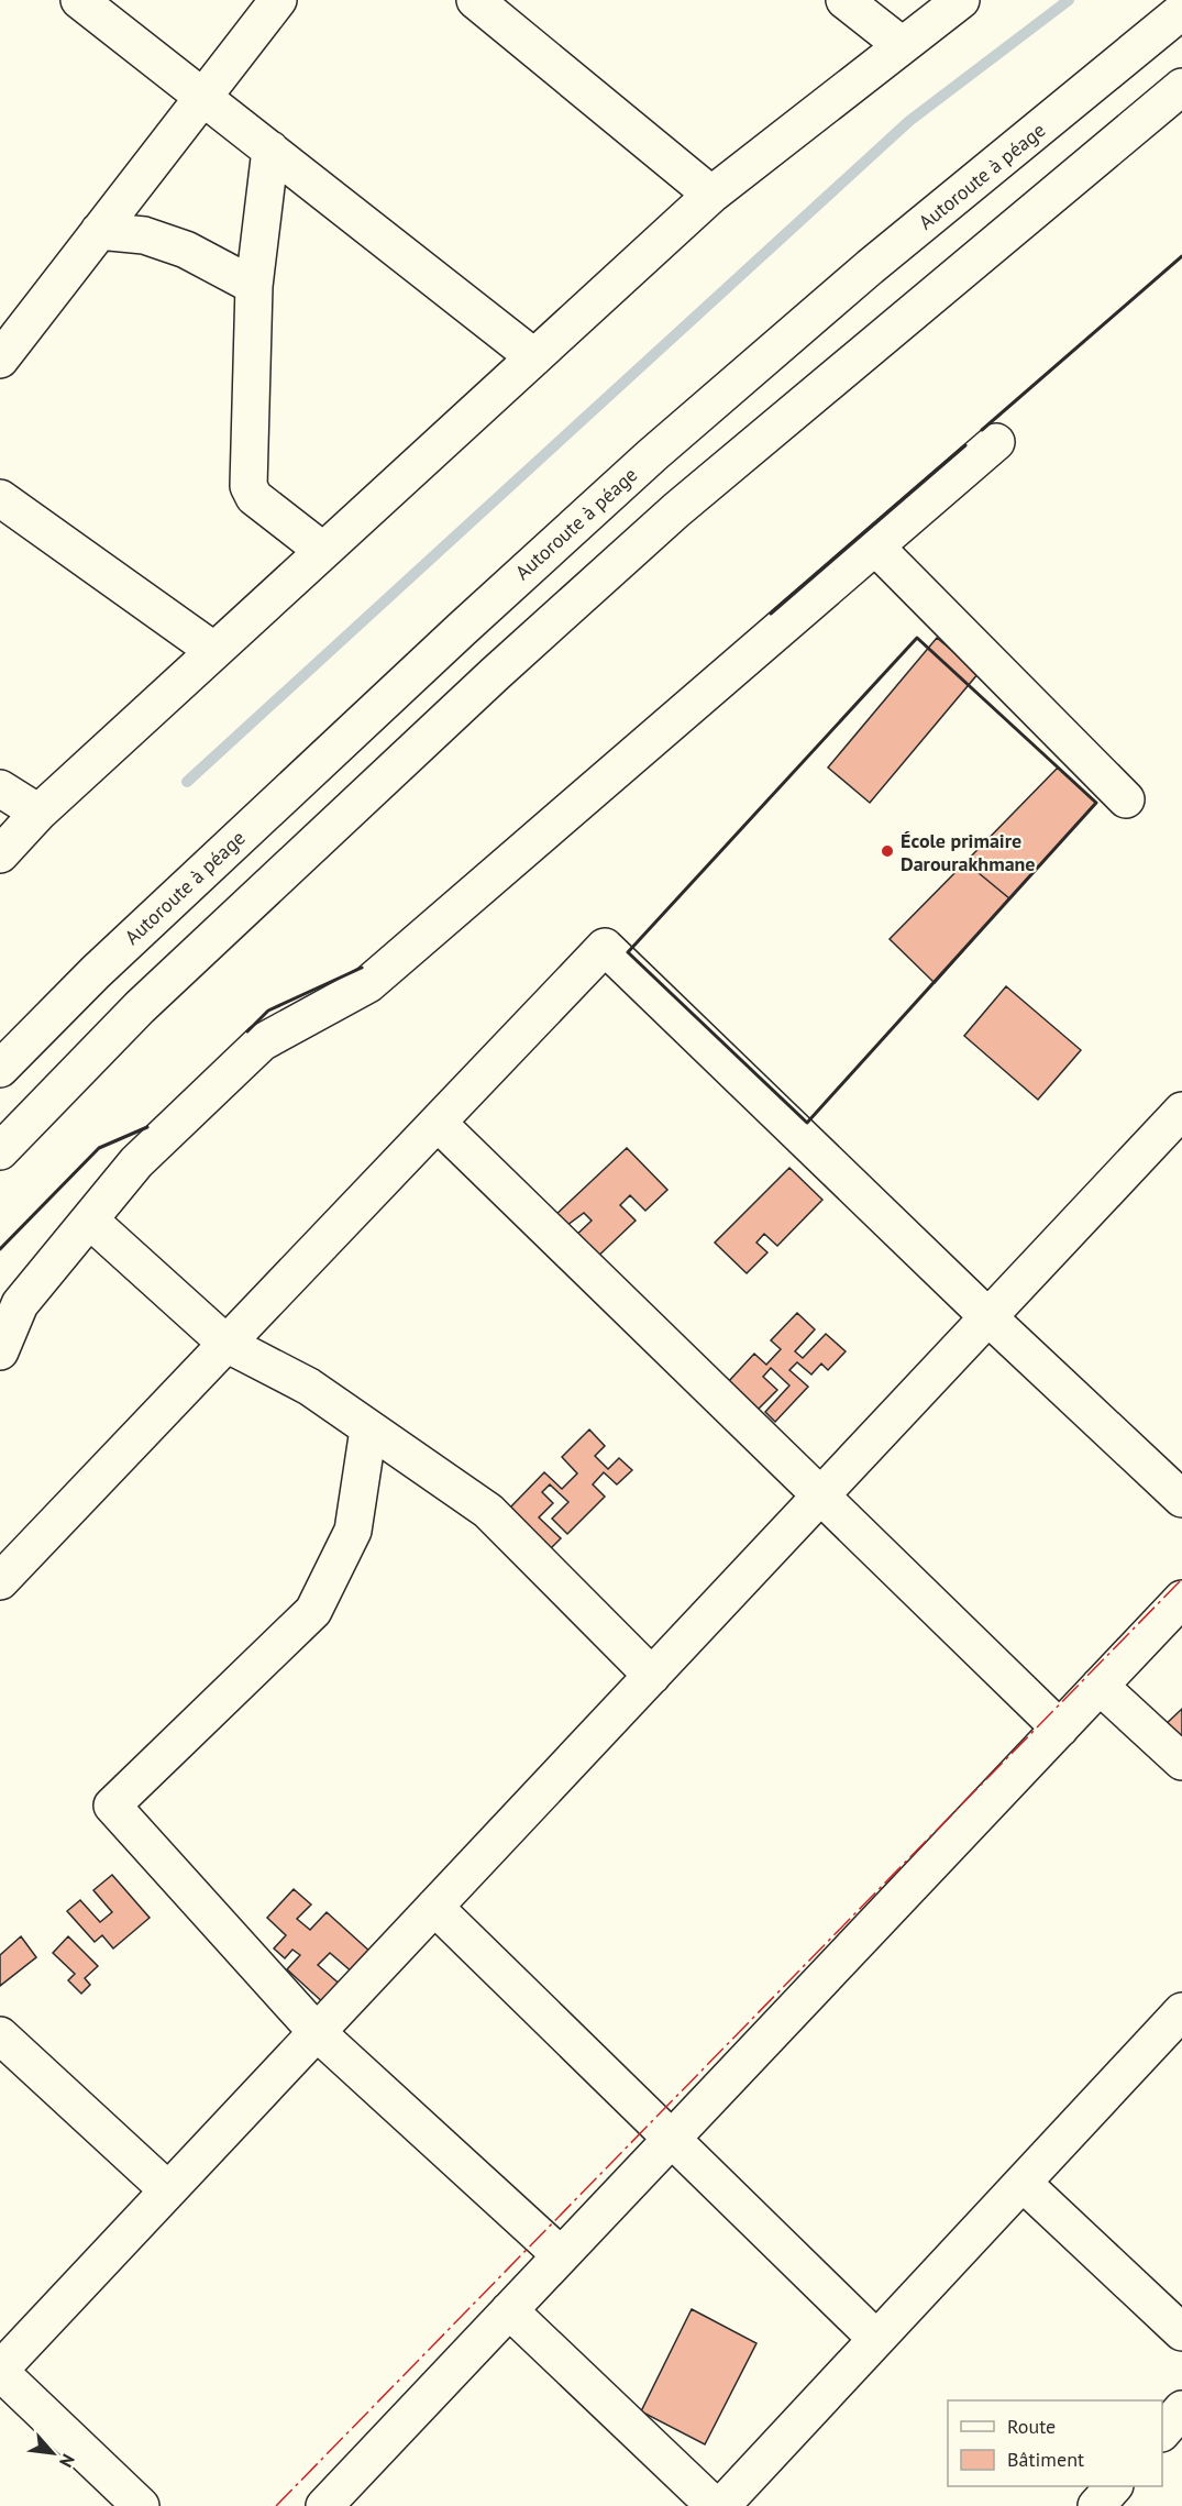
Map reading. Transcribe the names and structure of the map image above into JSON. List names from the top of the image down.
{
  "streets": {
    "main road": ["Autoroute à péage"]
  },
  "places": ["École primaire Darourakhmane"],
  "legend": ["Route", "Bâtiment"],
  "north": "bottom right"
}
